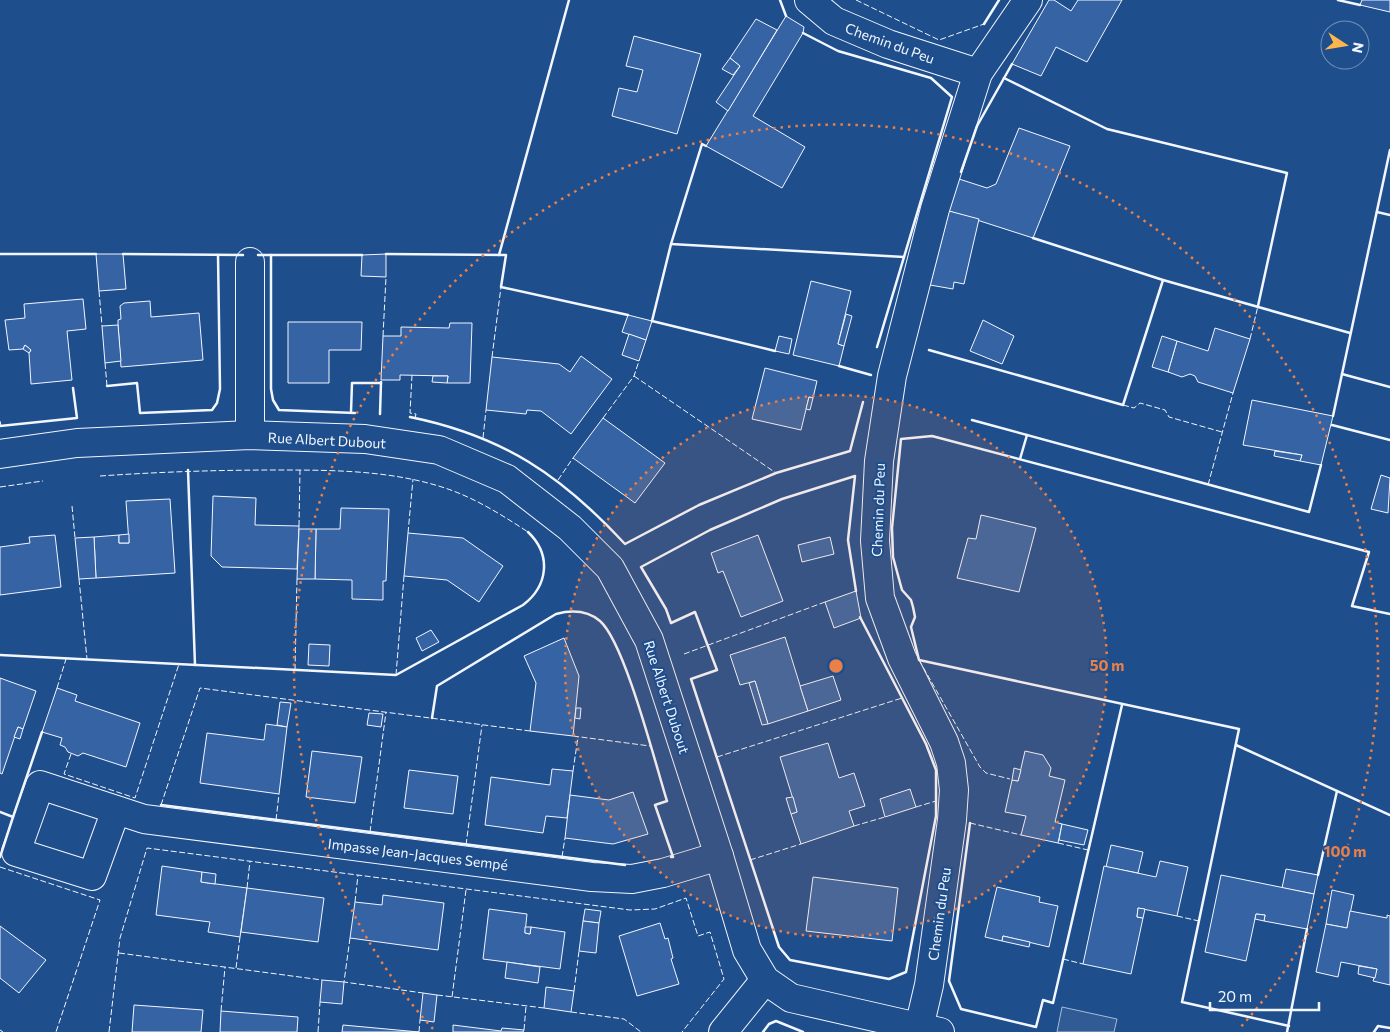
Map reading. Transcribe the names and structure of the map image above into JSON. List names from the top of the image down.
{
  "streets": {
    "street": ["Chemin du Peu", "Rue Albert Dubout", "Impasse Jean-Jacques Sempé"]
  },
  "crossings": [
    ["Chemin du Peu", "Rue Albert Dubout"],
    ["Rue Albert Dubout", "Impasse Jean-Jacques Sempé"]
  ],
  "scale_bar": "20 m",
  "north": "right",
  "rings": ["50 m", "100 m"]
}
